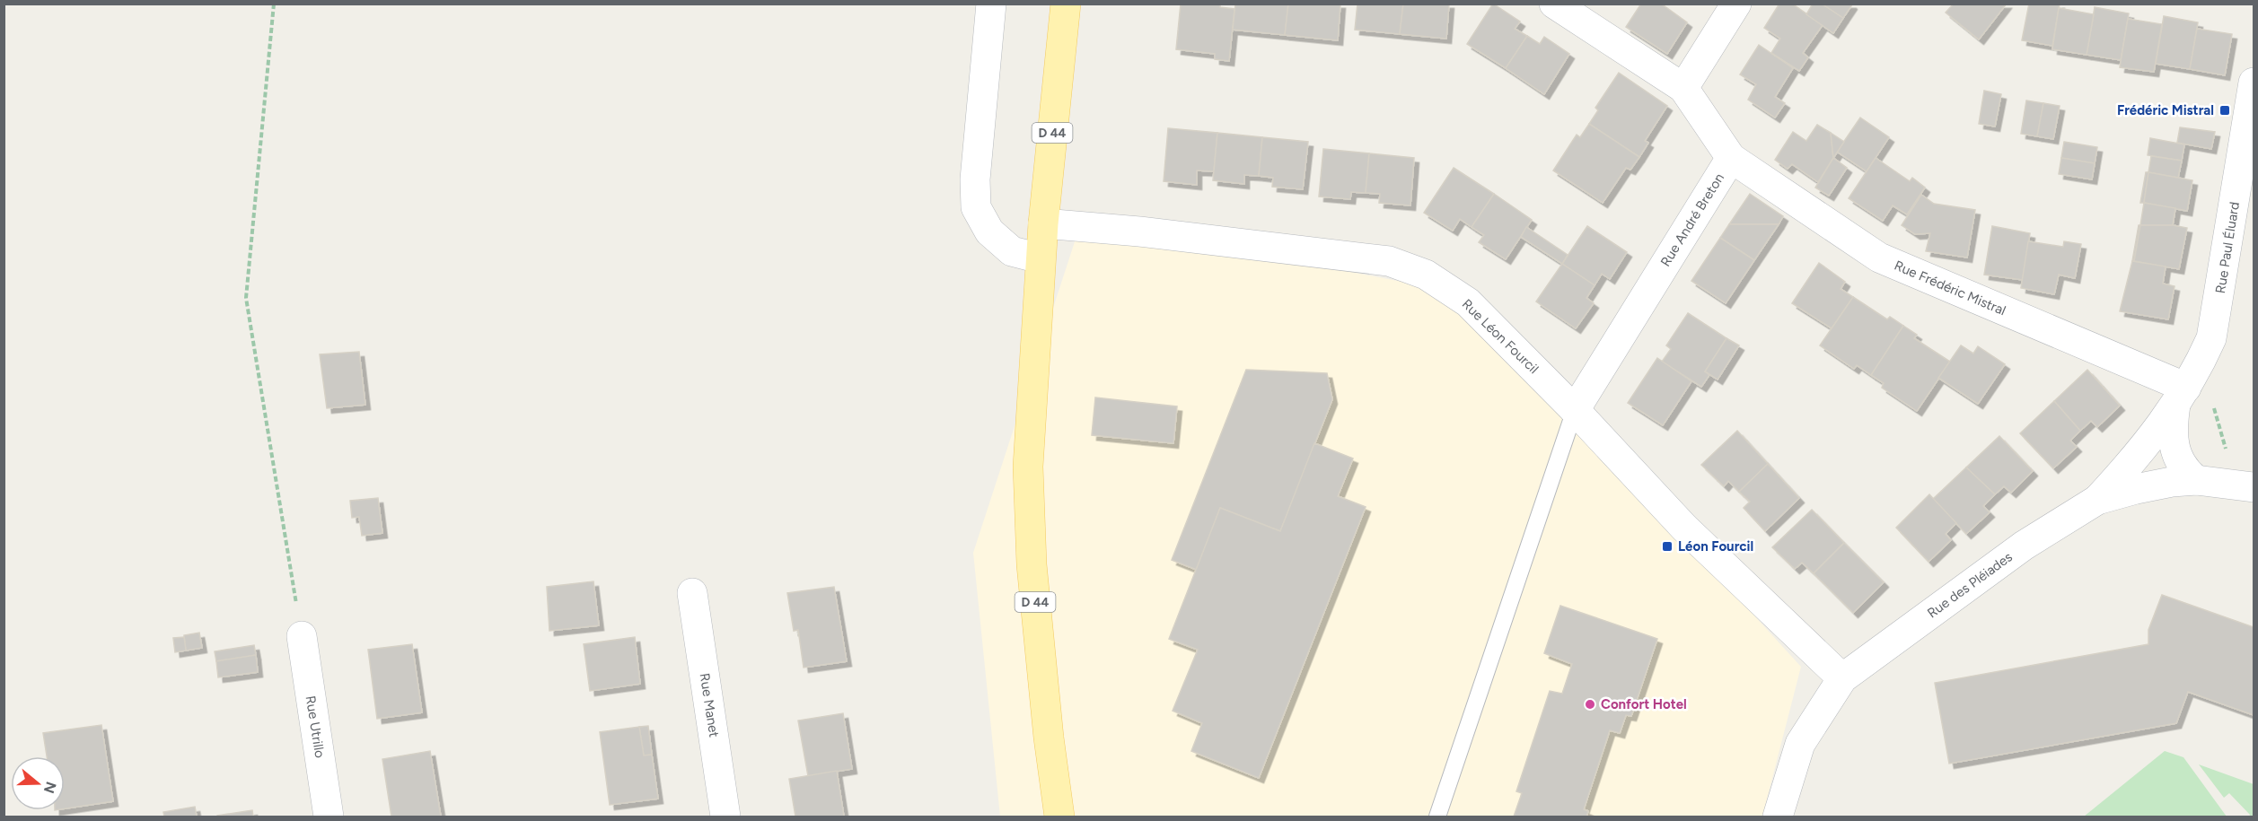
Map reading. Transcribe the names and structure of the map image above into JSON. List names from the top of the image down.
{
  "streets": {
    "main road": ["D 44"],
    "street": [
      "Rue André Breton",
      "Rue Paul Éluard",
      "Rue Frédéric Mistral",
      "Rue Léon Fourcil",
      "Rue des Pléiades",
      "Rue Manet",
      "Rue Utrillo"
    ]
  },
  "crossings": [
    ["D 44", "Rue Léon Fourcil"],
    ["Rue André Breton", "Rue Frédéric Mistral"],
    ["Rue André Breton", "Rue Léon Fourcil"],
    ["Rue Paul Éluard", "Rue Frédéric Mistral"],
    ["Rue Paul Éluard", "Rue des Pléiades"],
    ["Rue Léon Fourcil", "Rue des Pléiades"]
  ],
  "places": {
    "transit": ["Frédéric Mistral", "Léon Fourcil"],
    "other": ["Confort Hotel"]
  },
  "north": "right"
}
